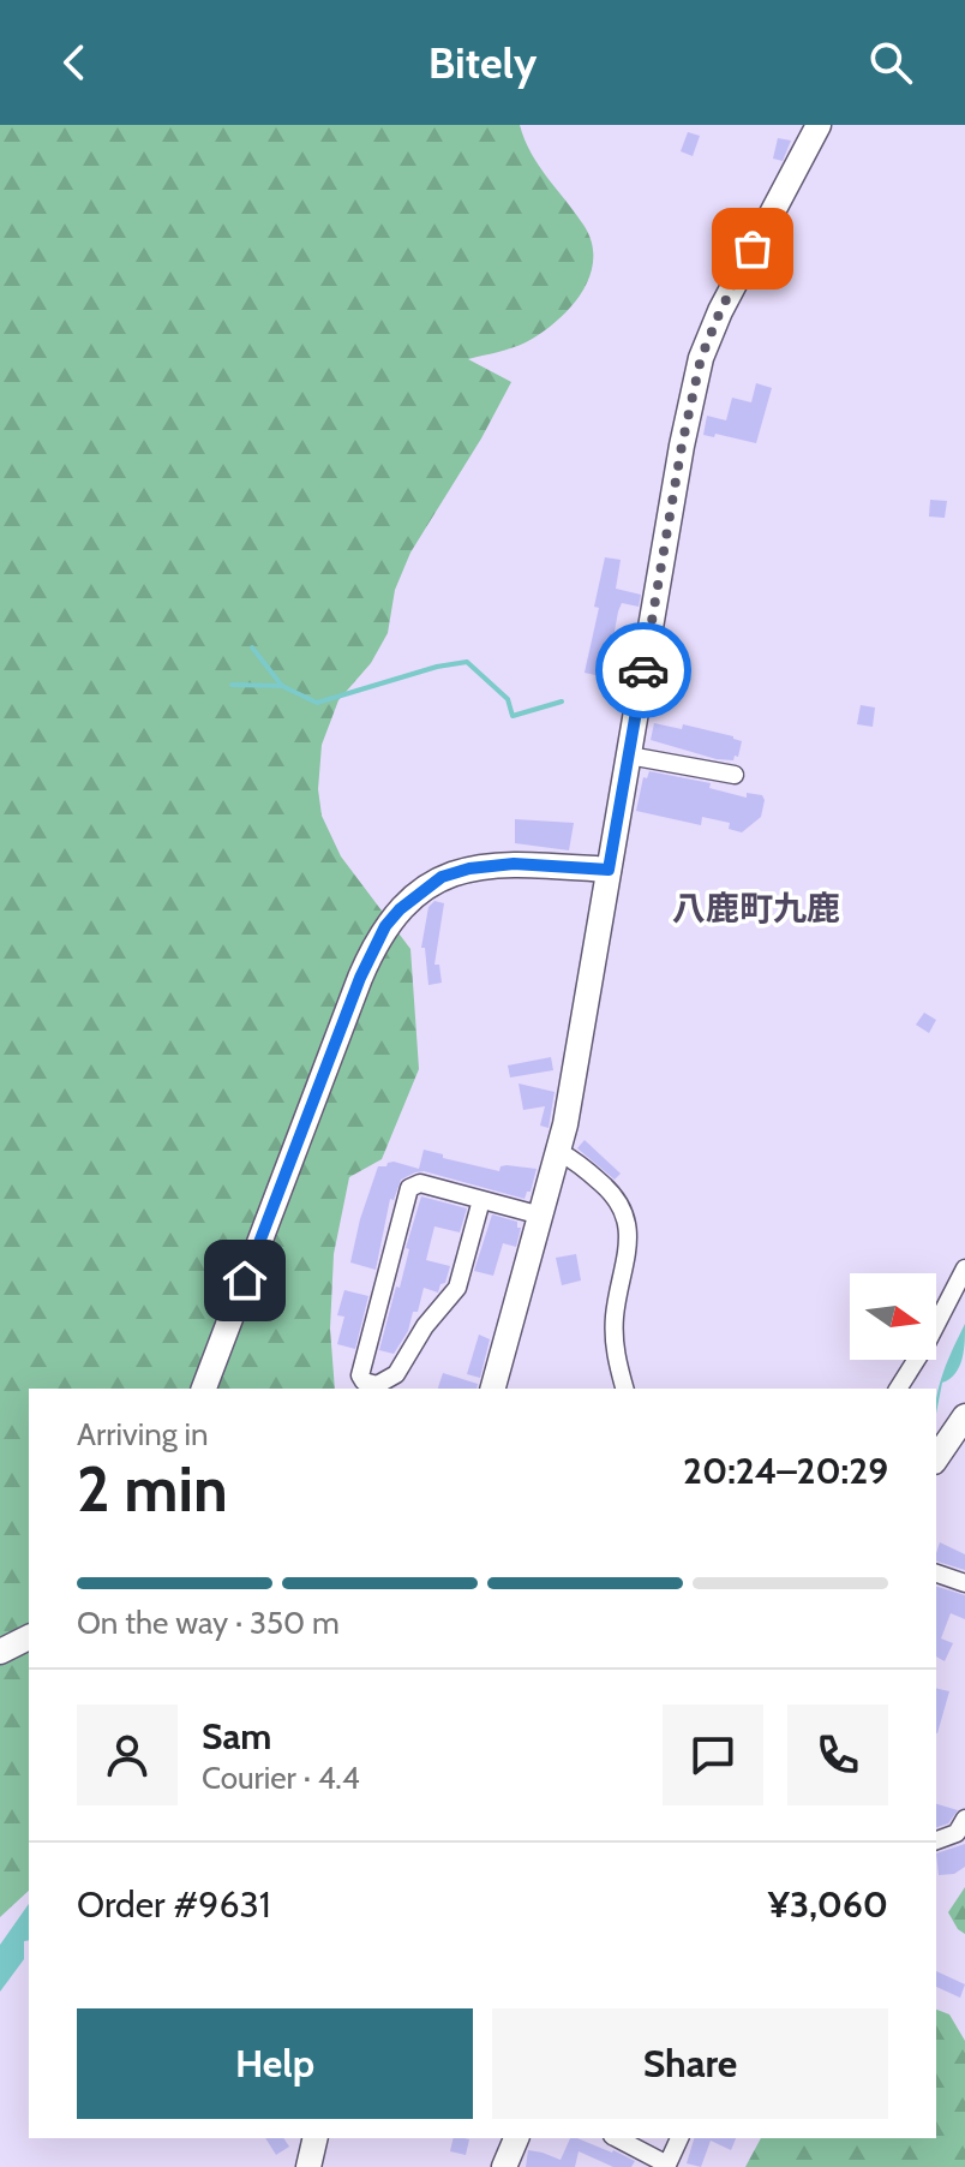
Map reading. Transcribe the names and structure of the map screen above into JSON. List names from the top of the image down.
{
  "districts": ["八鹿町九鹿"],
  "north": "right",
  "page": {
    "header": "Bitely",
    "heading": ["2 min", "Arriving in", "20:24–20:29"],
    "panel": [
      "Sam",
      "Courier · 4.4",
      "Order #9631",
      "¥3,060"
    ],
    "bar": "On the way · 350 m",
    "buttons": ["Help", "Share"]
  }
}
